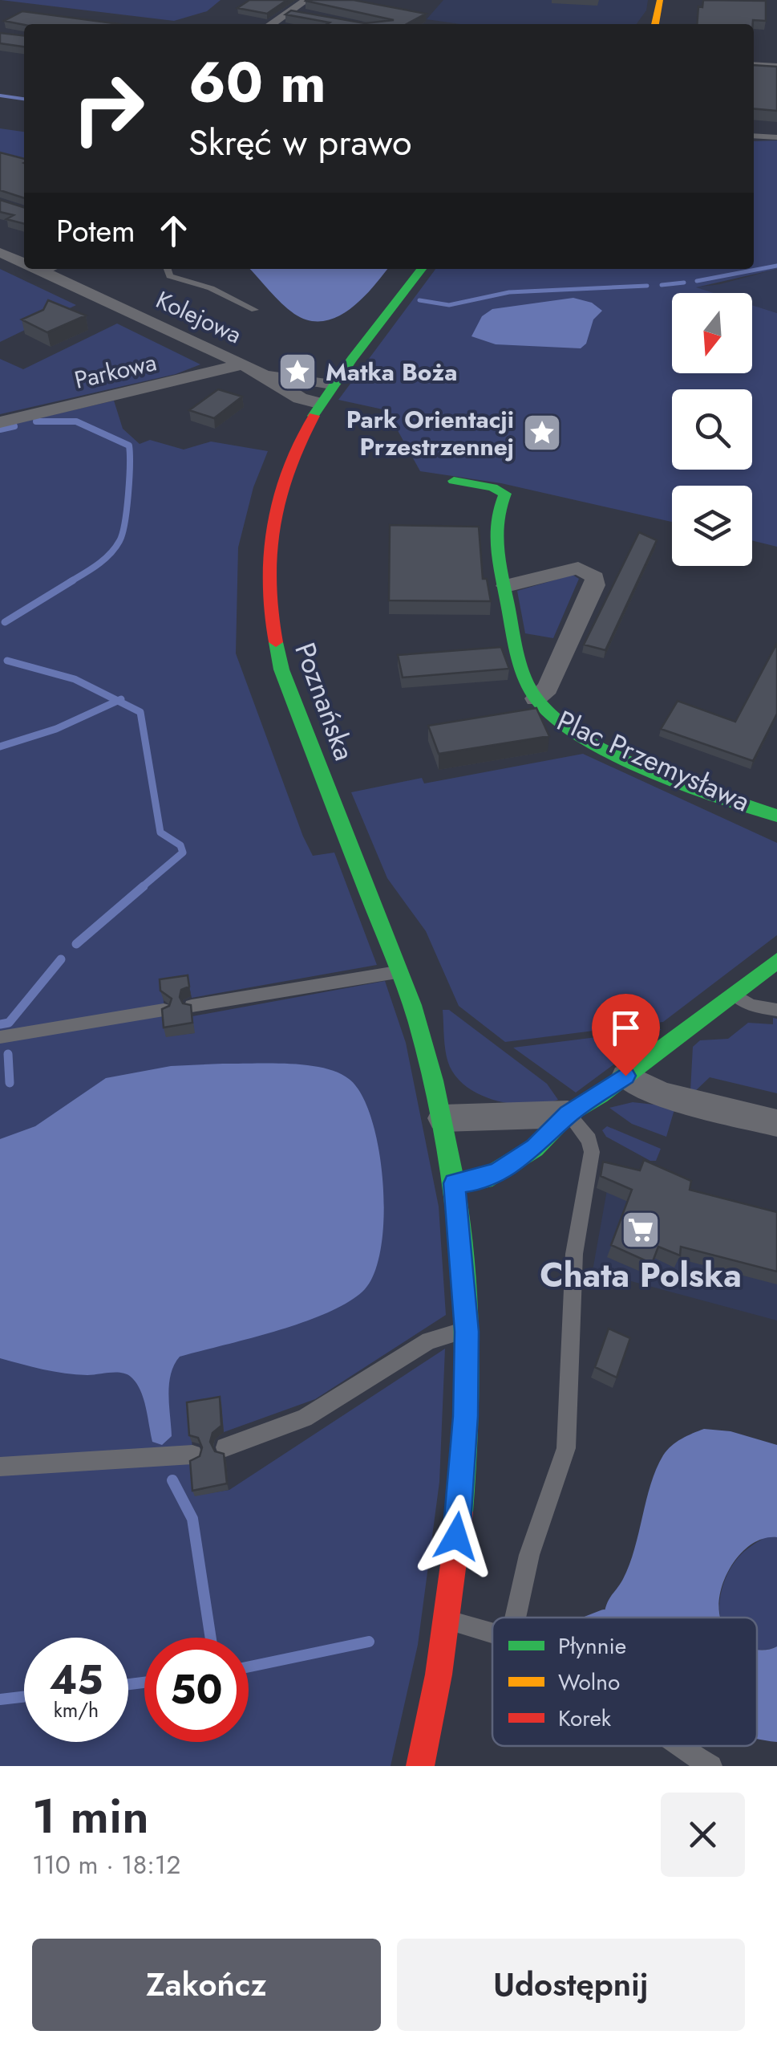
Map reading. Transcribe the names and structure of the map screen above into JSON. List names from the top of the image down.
{
  "streets": {
    "main road": ["Poznańska", "Plac Przemysława"],
    "street": ["Kolejowa", "Parkowa"]
  },
  "crossings": [
    ["Kolejowa", "Parkowa"],
    ["Kolejowa", "Poznańska"]
  ],
  "places": {
    "place": ["Matka Boża", "Park Orientacji Przestrzennej"],
    "supermarket": ["Chata Polska"]
  },
  "legend": ["Płynnie", "Wolno", "Korek"],
  "north": "bottom",
  "page": {
    "turn": ["60 m", "Skręć w prawo"],
    "then": "Potem",
    "speed": "45 km/h",
    "limit": "50",
    "heading": ["1 min", "110 m · 18:12"],
    "buttons": ["Zakończ", "Udostępnij"]
  }
}
